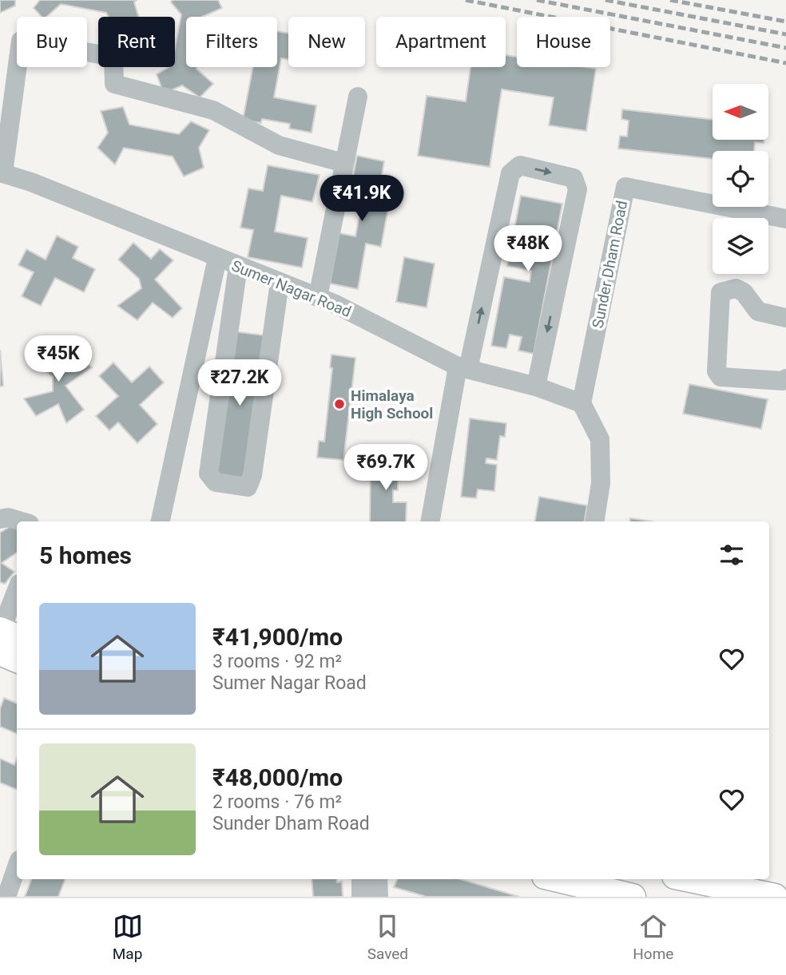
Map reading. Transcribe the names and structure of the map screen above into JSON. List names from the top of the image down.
{
  "streets": {
    "street": ["Sunder Dham Road", "Sumer Nagar Road"]
  },
  "crossings": [
    ["Sunder Dham Road", "Sumer Nagar Road"]
  ],
  "places": ["Himalaya High School"],
  "north": "left",
  "page": {
    "chip": [
      "Buy",
      "Rent",
      "Filters",
      "New",
      "Apartment",
      "House"
    ],
    "price": [
      "₹41.9K",
      "₹48K",
      "₹45K",
      "₹27.2K",
      "₹69.7K"
    ],
    "heading": "5 homes",
    "list": [
      {
        "name": "₹41,900/mo",
        "note": "3 rooms · 92 m² · Sumer Nagar Road"
      },
      {
        "name": "₹48,000/mo",
        "note": "2 rooms · 76 m² · Sunder Dham Road"
      }
    ],
    "tabs": ["Map", "Saved", "Home"]
  }
}
